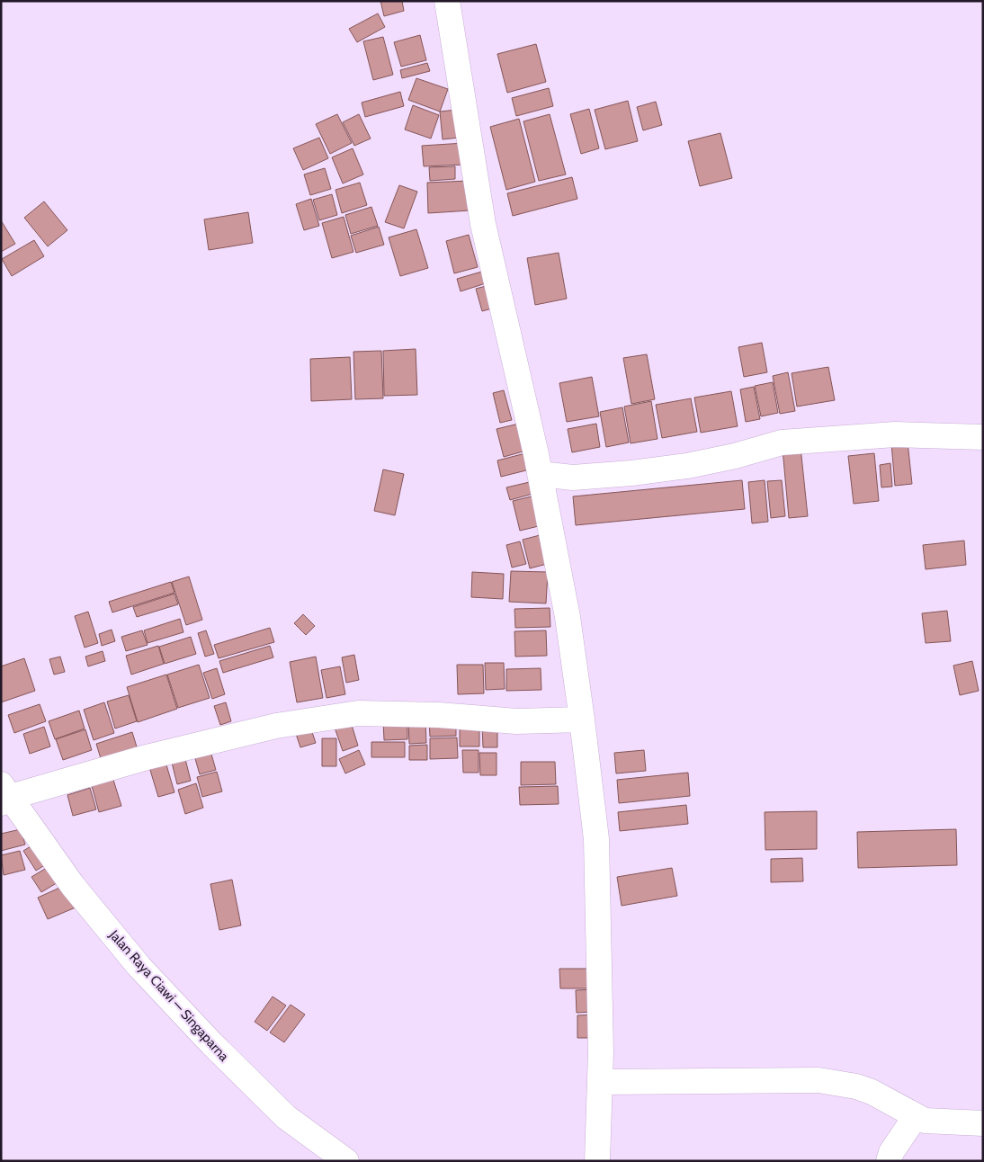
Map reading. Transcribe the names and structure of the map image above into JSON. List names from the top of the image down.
{
  "streets": {
    "street": ["Jalan Raya Ciawi — Singaparna"]
  }
}
